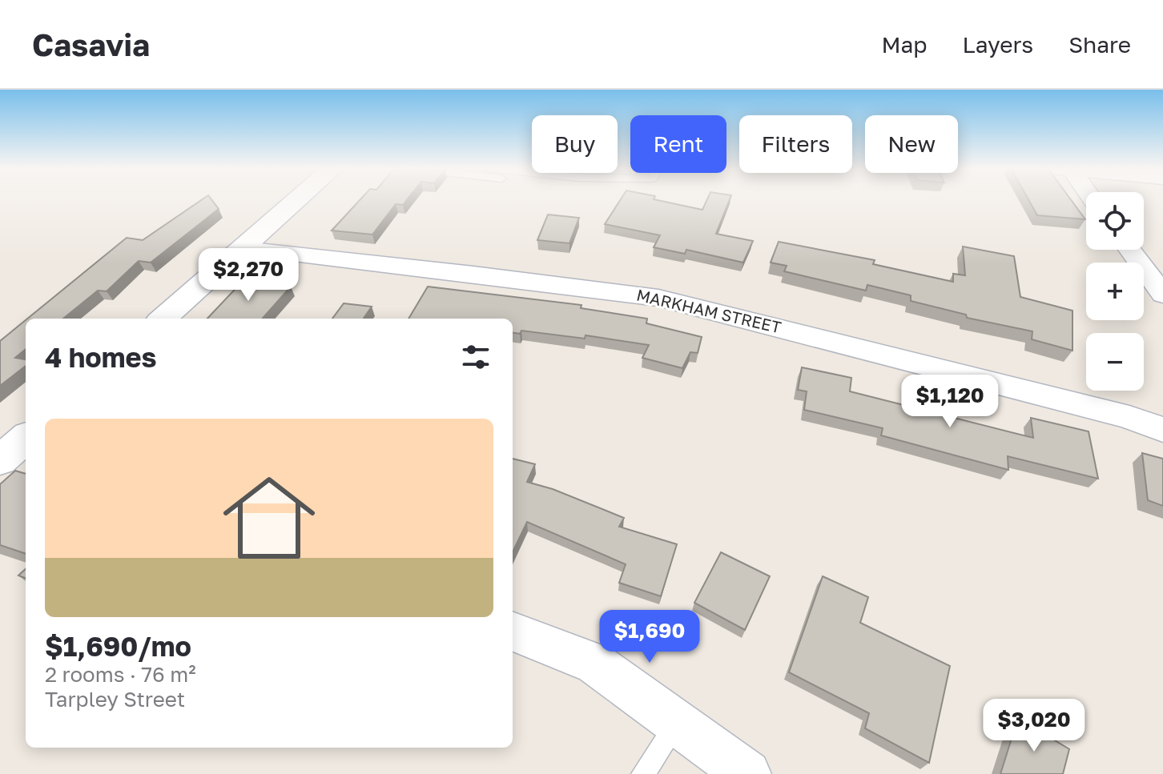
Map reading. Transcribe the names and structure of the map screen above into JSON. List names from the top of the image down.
{
  "streets": {
    "street": ["MARKHAM STREET"]
  },
  "page": {
    "header": "Casavia",
    "nav": ["Map", "Layers", "Share"],
    "chip": [
      "Buy",
      "Rent",
      "Filters",
      "New"
    ],
    "map_buttons": ["+", "−"],
    "price": [
      "$2,270",
      "$1,120",
      "$1,690",
      "$3,020"
    ],
    "heading": "4 homes",
    "list": [
      {
        "name": "$1,690/mo",
        "note": "2 rooms · 76 m² · Tarpley Street"
      }
    ]
  }
}
